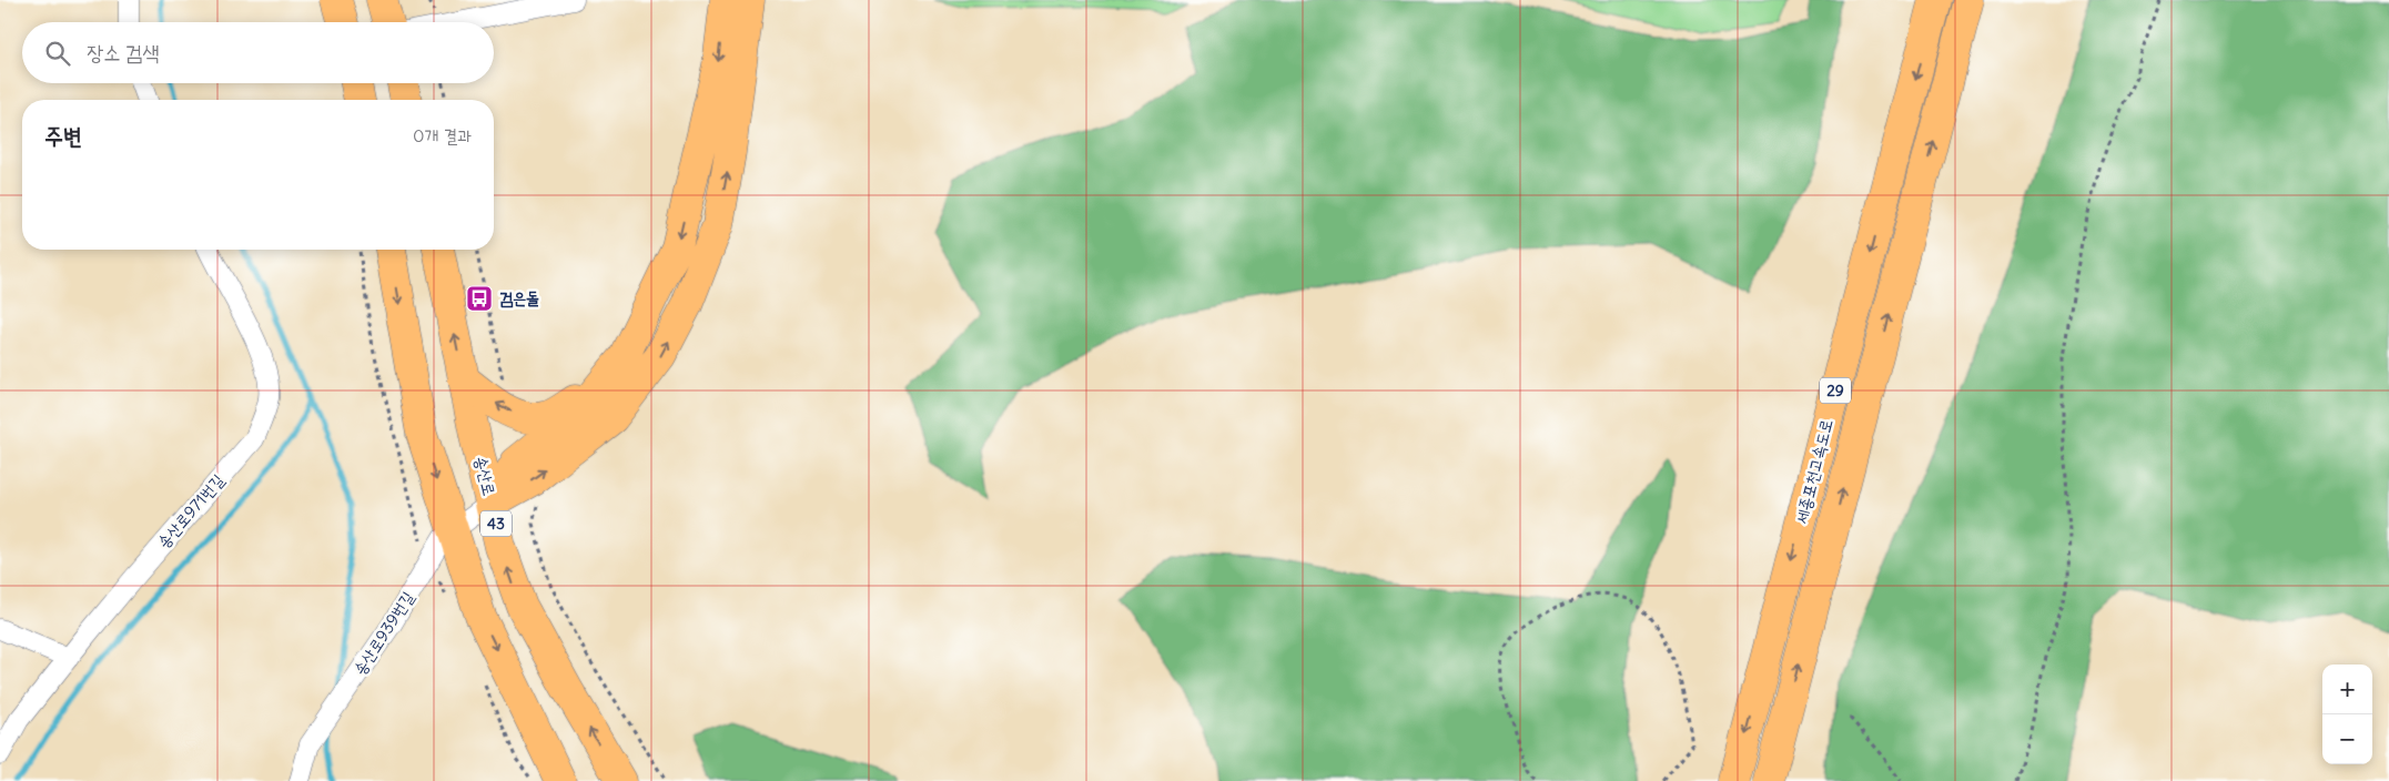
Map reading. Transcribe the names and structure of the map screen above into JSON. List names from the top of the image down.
{
  "streets": {
    "main road": [
      "29",
      "세종포천고속도로",
      "송산로",
      "43"
    ],
    "street": ["송산로971번길", "송산로939번길"]
  },
  "crossings": [
    ["송산로", "송산로939번길"],
    ["43", "송산로939번길"]
  ],
  "places": {
    "bus stop": ["검은돌"]
  },
  "page": {
    "search": "장소 검색",
    "heading": ["주변", "0개 결과"],
    "map_buttons": ["+", "−"]
  }
}
